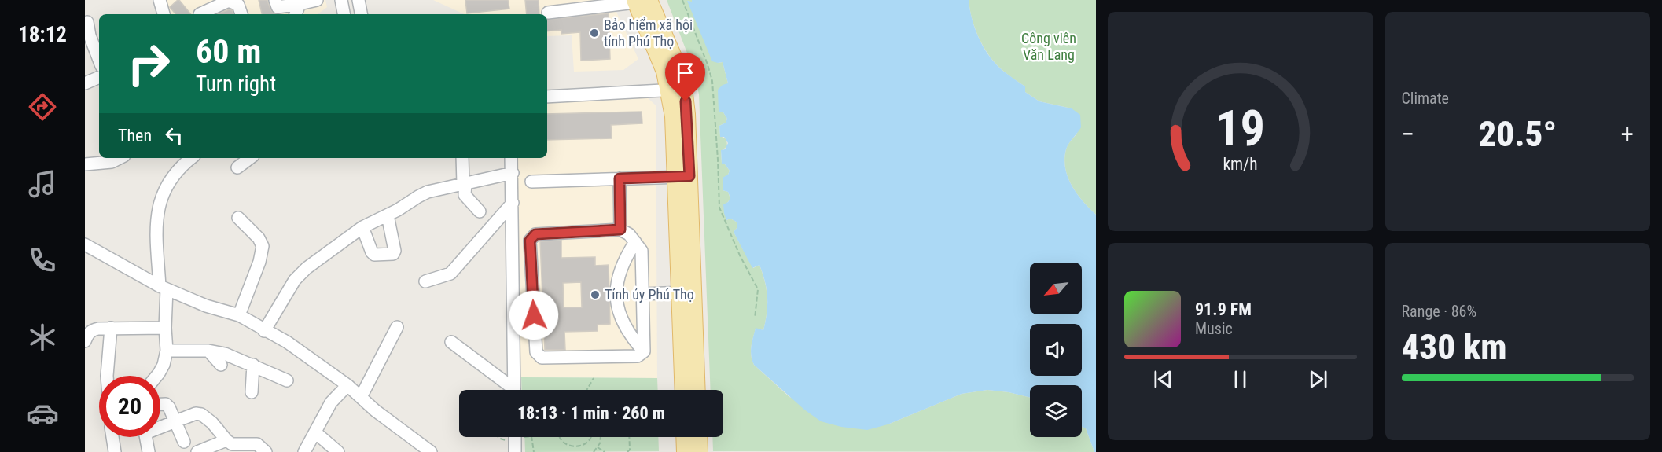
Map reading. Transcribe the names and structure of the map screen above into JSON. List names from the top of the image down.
{
  "parks": ["Công viên Văn Lang"],
  "places": ["Bảo hiểm xã hội tỉnh Phú Thọ", "Tỉnh ủy Phú Thọ"],
  "north": "bottom left",
  "page": {
    "tabs": "18:12",
    "tile": [
      "Climate",
      ["Range · 86%", "430 km"]
    ],
    "turn": ["60 m", "Turn right"],
    "then": "Then",
    "heat": ["−", "20.5°", "+"],
    "song": ["91.9 FM", "Music"],
    "limit": "20",
    "trip": "18:13 · 1 min · 260 m",
    "gauge": ["19", "km/h"]
  }
}
